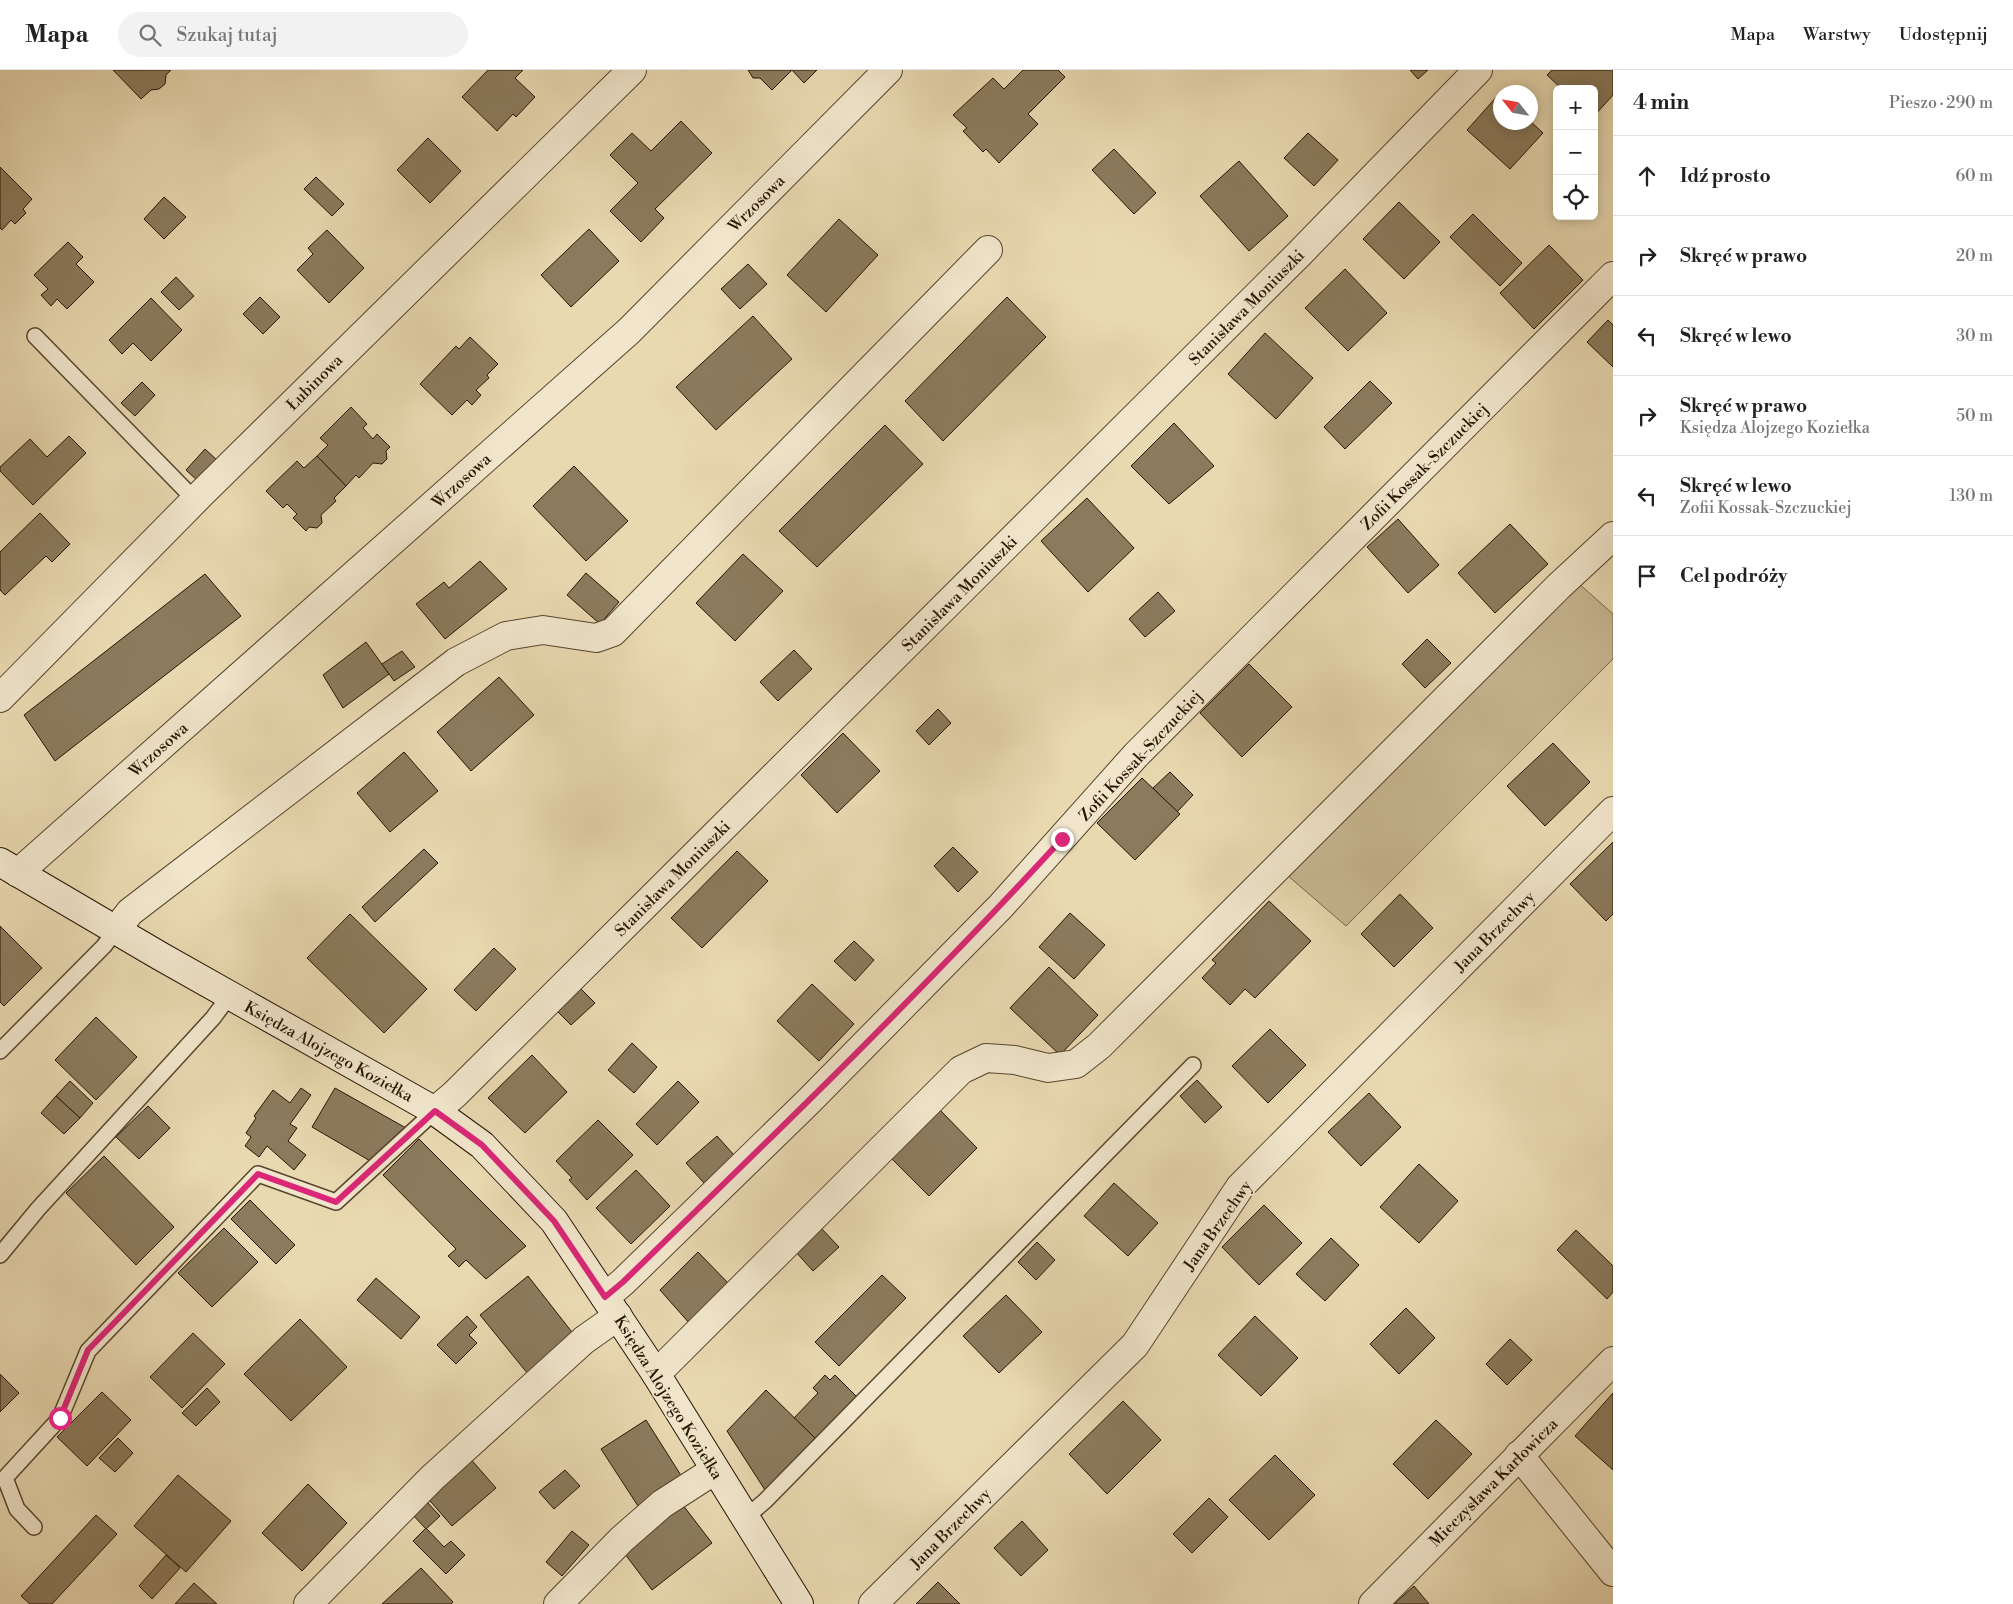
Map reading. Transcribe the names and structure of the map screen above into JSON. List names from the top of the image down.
{
  "streets": {
    "street": [
      "Wrzosowa",
      "Stanisława Moniuszki",
      "Łubinowa",
      "Zofii Kossak-Szczuckiej",
      "Jana Brzechwy",
      "Księdza Alojzego Koziełka",
      "Mieczysława Karłowicza"
    ]
  },
  "crossings": [
    ["Wrzosowa", "Księdza Alojzego Koziełka"],
    ["Stanisława Moniuszki", "Księdza Alojzego Koziełka"],
    ["Zofii Kossak-Szczuckiej", "Księdza Alojzego Koziełka"]
  ],
  "north": "top left",
  "page": {
    "header": "Mapa",
    "search": "Szukaj tutaj",
    "nav": ["Mapa", "Warstwy", "Udostępnij"],
    "heading": ["4 min", "Pieszo · 290 m"],
    "map_buttons": ["+", "−"],
    "list": [
      ["Idź prosto", "60 m"],
      ["Skręć w prawo", "20 m"],
      ["Skręć w lewo", "30 m"],
      ["Skręć w prawo", "Księdza Alojzego Koziełka", "50 m"],
      ["Skręć w lewo", "Zofii Kossak-Szczuckiej", "130 m"],
      "Cel podróży"
    ]
  }
}
